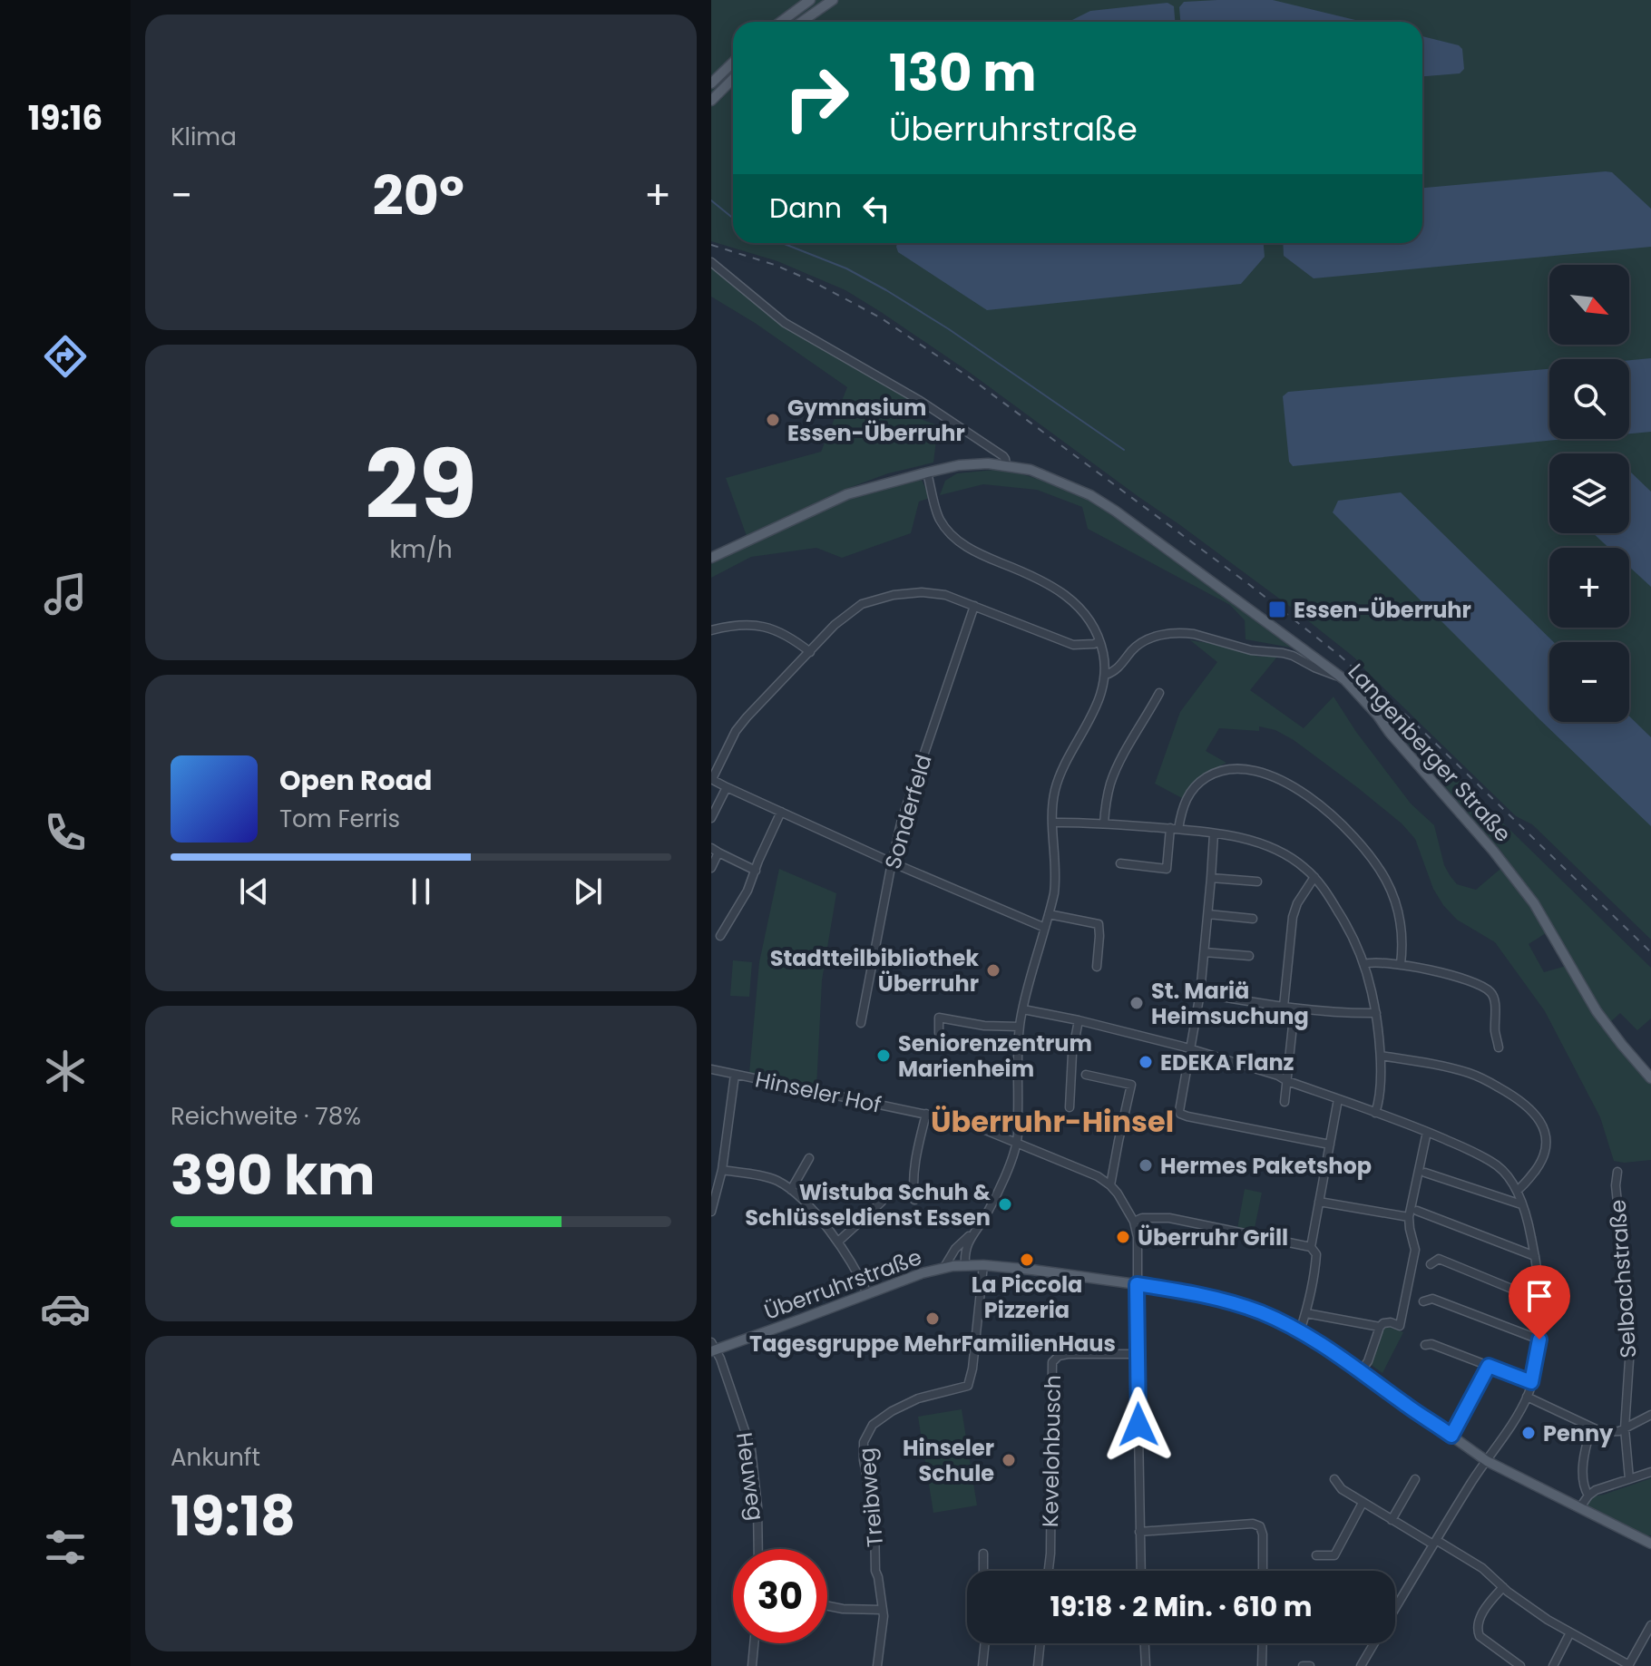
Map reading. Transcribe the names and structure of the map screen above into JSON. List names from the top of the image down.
{
  "streets": {
    "main road": ["Langenberger Straße", "Überruhrstraße"],
    "street": [
      "Sonderfeld",
      "Hinseler Hof",
      "Selbachstraße",
      "Kevelohbusch",
      "Heuweg",
      "Treibweg"
    ]
  },
  "crossings": [
    ["Überruhrstraße", "Heuweg"],
    ["Überruhrstraße", "Treibweg"]
  ],
  "districts": ["Überruhr-Hinsel"],
  "places": {
    "other": [
      "Gymnasium Essen-Überruhr",
      "Stadtteilbibliothek Überruhr",
      "St. Mariä Heimsuchung",
      "Seniorenzentrum Marienheim",
      "EDEKA Flanz",
      "Hermes Paketshop",
      "Wistuba Schuh & Schlüsseldienst Essen",
      "Überruhr Grill",
      "La Piccola Pizzeria",
      "Tagesgruppe MehrFamilienHaus",
      "Penny",
      "Hinseler Schule"
    ],
    "transit": ["Essen-Überruhr"]
  },
  "north": "bottom right",
  "page": {
    "tabs": "19:16",
    "tile": [
      "Klima",
      ["29", "km/h"],
      ["Reichweite · 78%", "390 km"],
      ["Ankunft", "19:18"]
    ],
    "turn": ["130 m", "Überruhrstraße"],
    "heat": ["−", "20°", "+"],
    "then": "Dann",
    "map_buttons": ["+", "−"],
    "song": ["Open Road", "Tom Ferris"],
    "limit": "30",
    "trip": "19:18 · 2 Min. · 610 m"
  }
}
